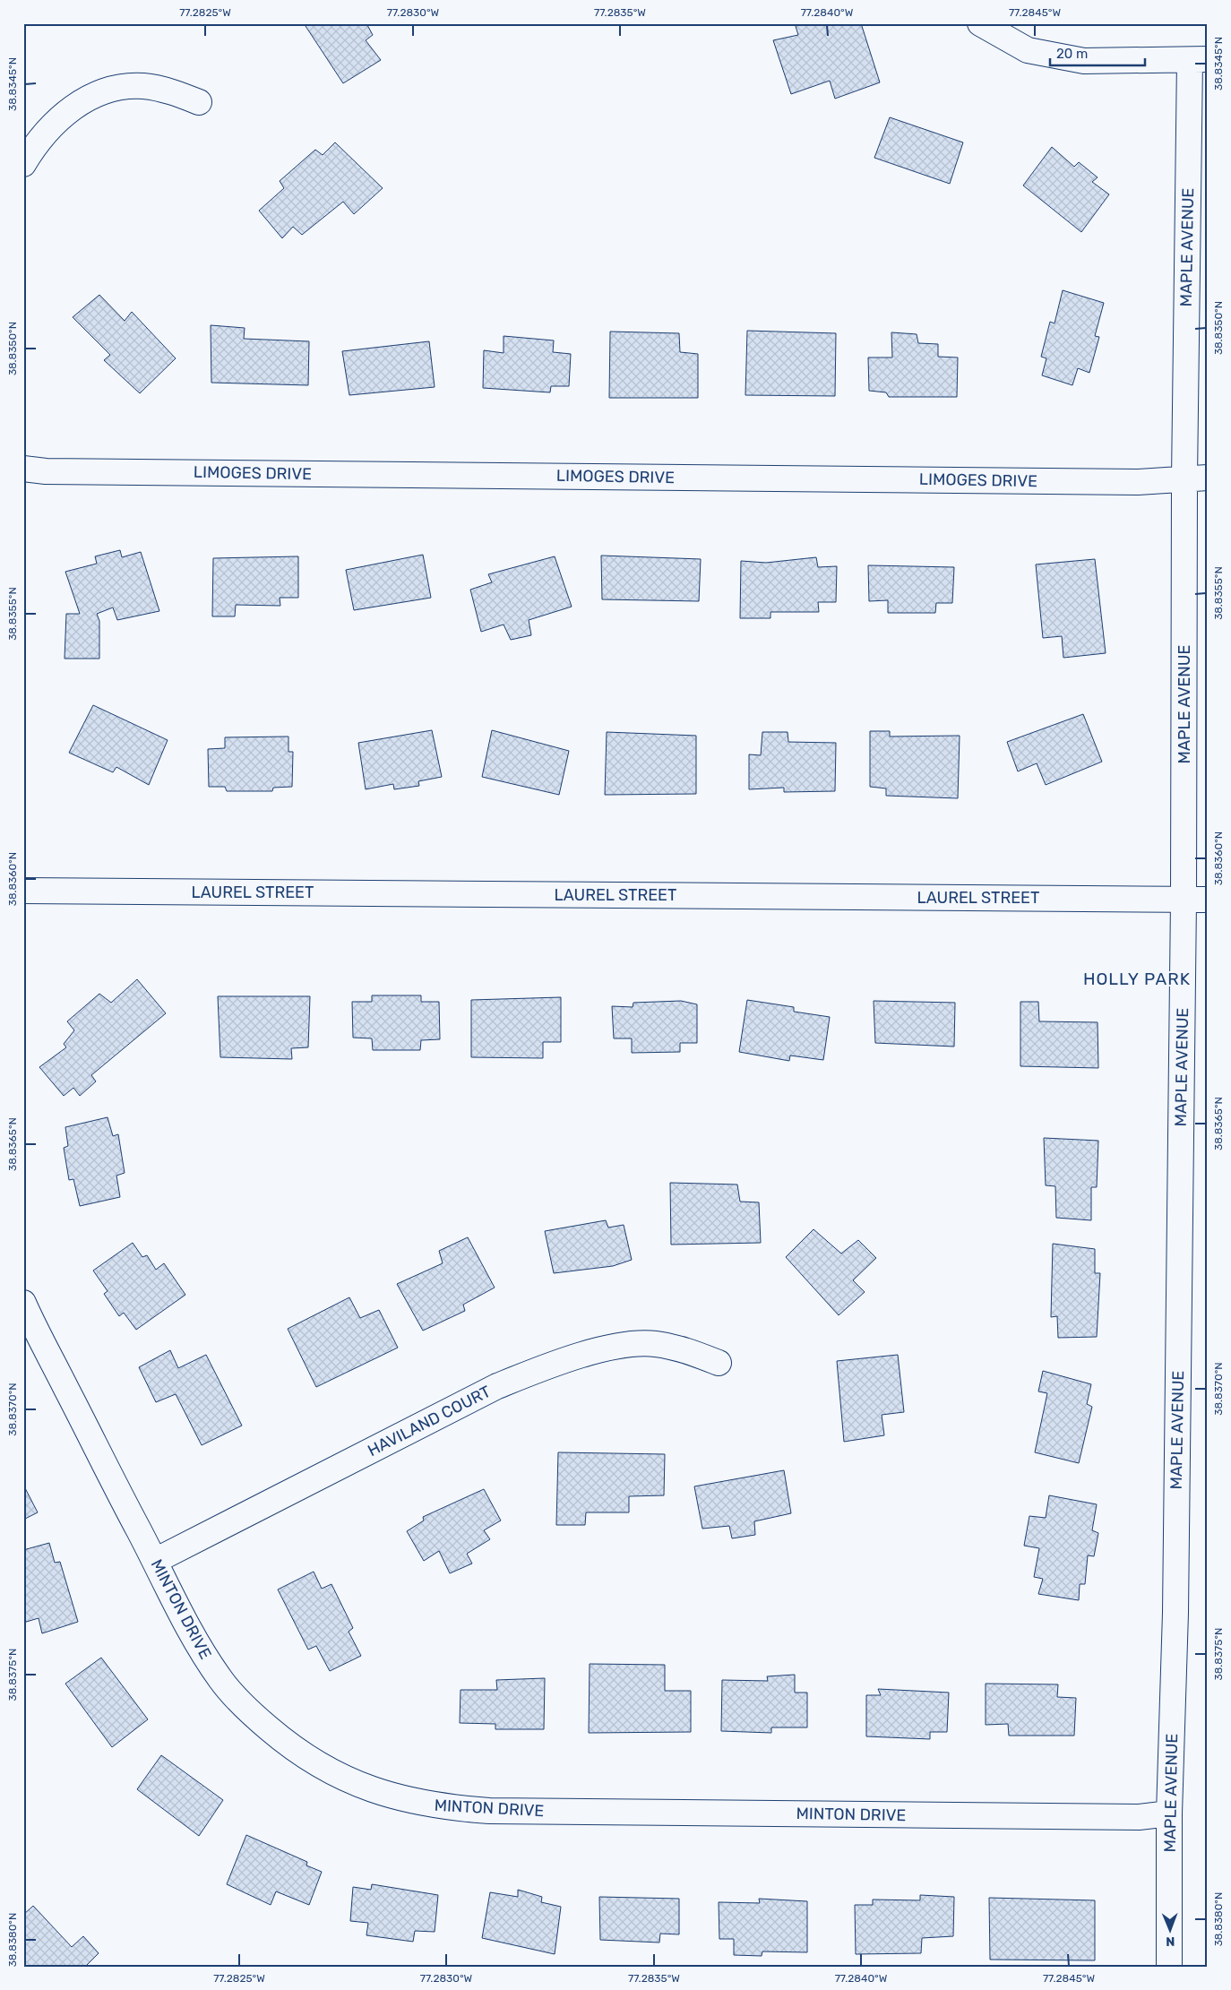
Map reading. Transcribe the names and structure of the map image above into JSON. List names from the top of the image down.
{
  "streets": {
    "street": [
      "MAPLE AVENUE",
      "LIMOGES DRIVE",
      "LAUREL STREET",
      "HAVILAND COURT",
      "MINTON DRIVE"
    ]
  },
  "crossings": [
    ["MAPLE AVENUE", "LIMOGES DRIVE"],
    ["MAPLE AVENUE", "LAUREL STREET"],
    ["MAPLE AVENUE", "MINTON DRIVE"],
    ["HAVILAND COURT", "MINTON DRIVE"]
  ],
  "districts": ["HOLLY PARK"],
  "scale_bar": "20 m",
  "north": "bottom",
  "coordinates": [
    "77.2825°W",
    "77.2830°W",
    "77.2835°W",
    "77.2840°W",
    "77.2845°W",
    "38.8345°N",
    "38.8350°N",
    "38.8355°N",
    "38.8360°N",
    "38.8365°N",
    "38.8370°N",
    "38.8375°N",
    "38.8380°N"
  ]
}
